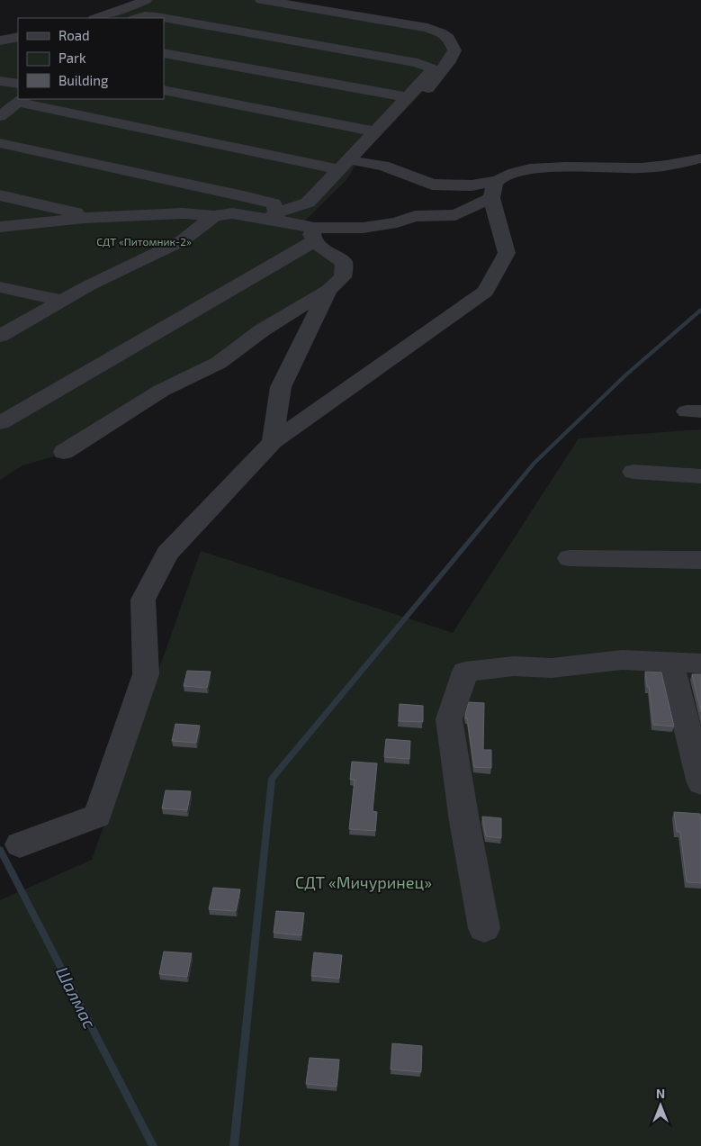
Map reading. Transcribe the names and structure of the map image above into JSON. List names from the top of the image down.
{
  "water": ["Шалмас"],
  "parks": ["СДТ «Питомник-2»", "СДТ «Мичуринец»"],
  "legend": ["Road", "Park", "Building"],
  "north": "top"
}
